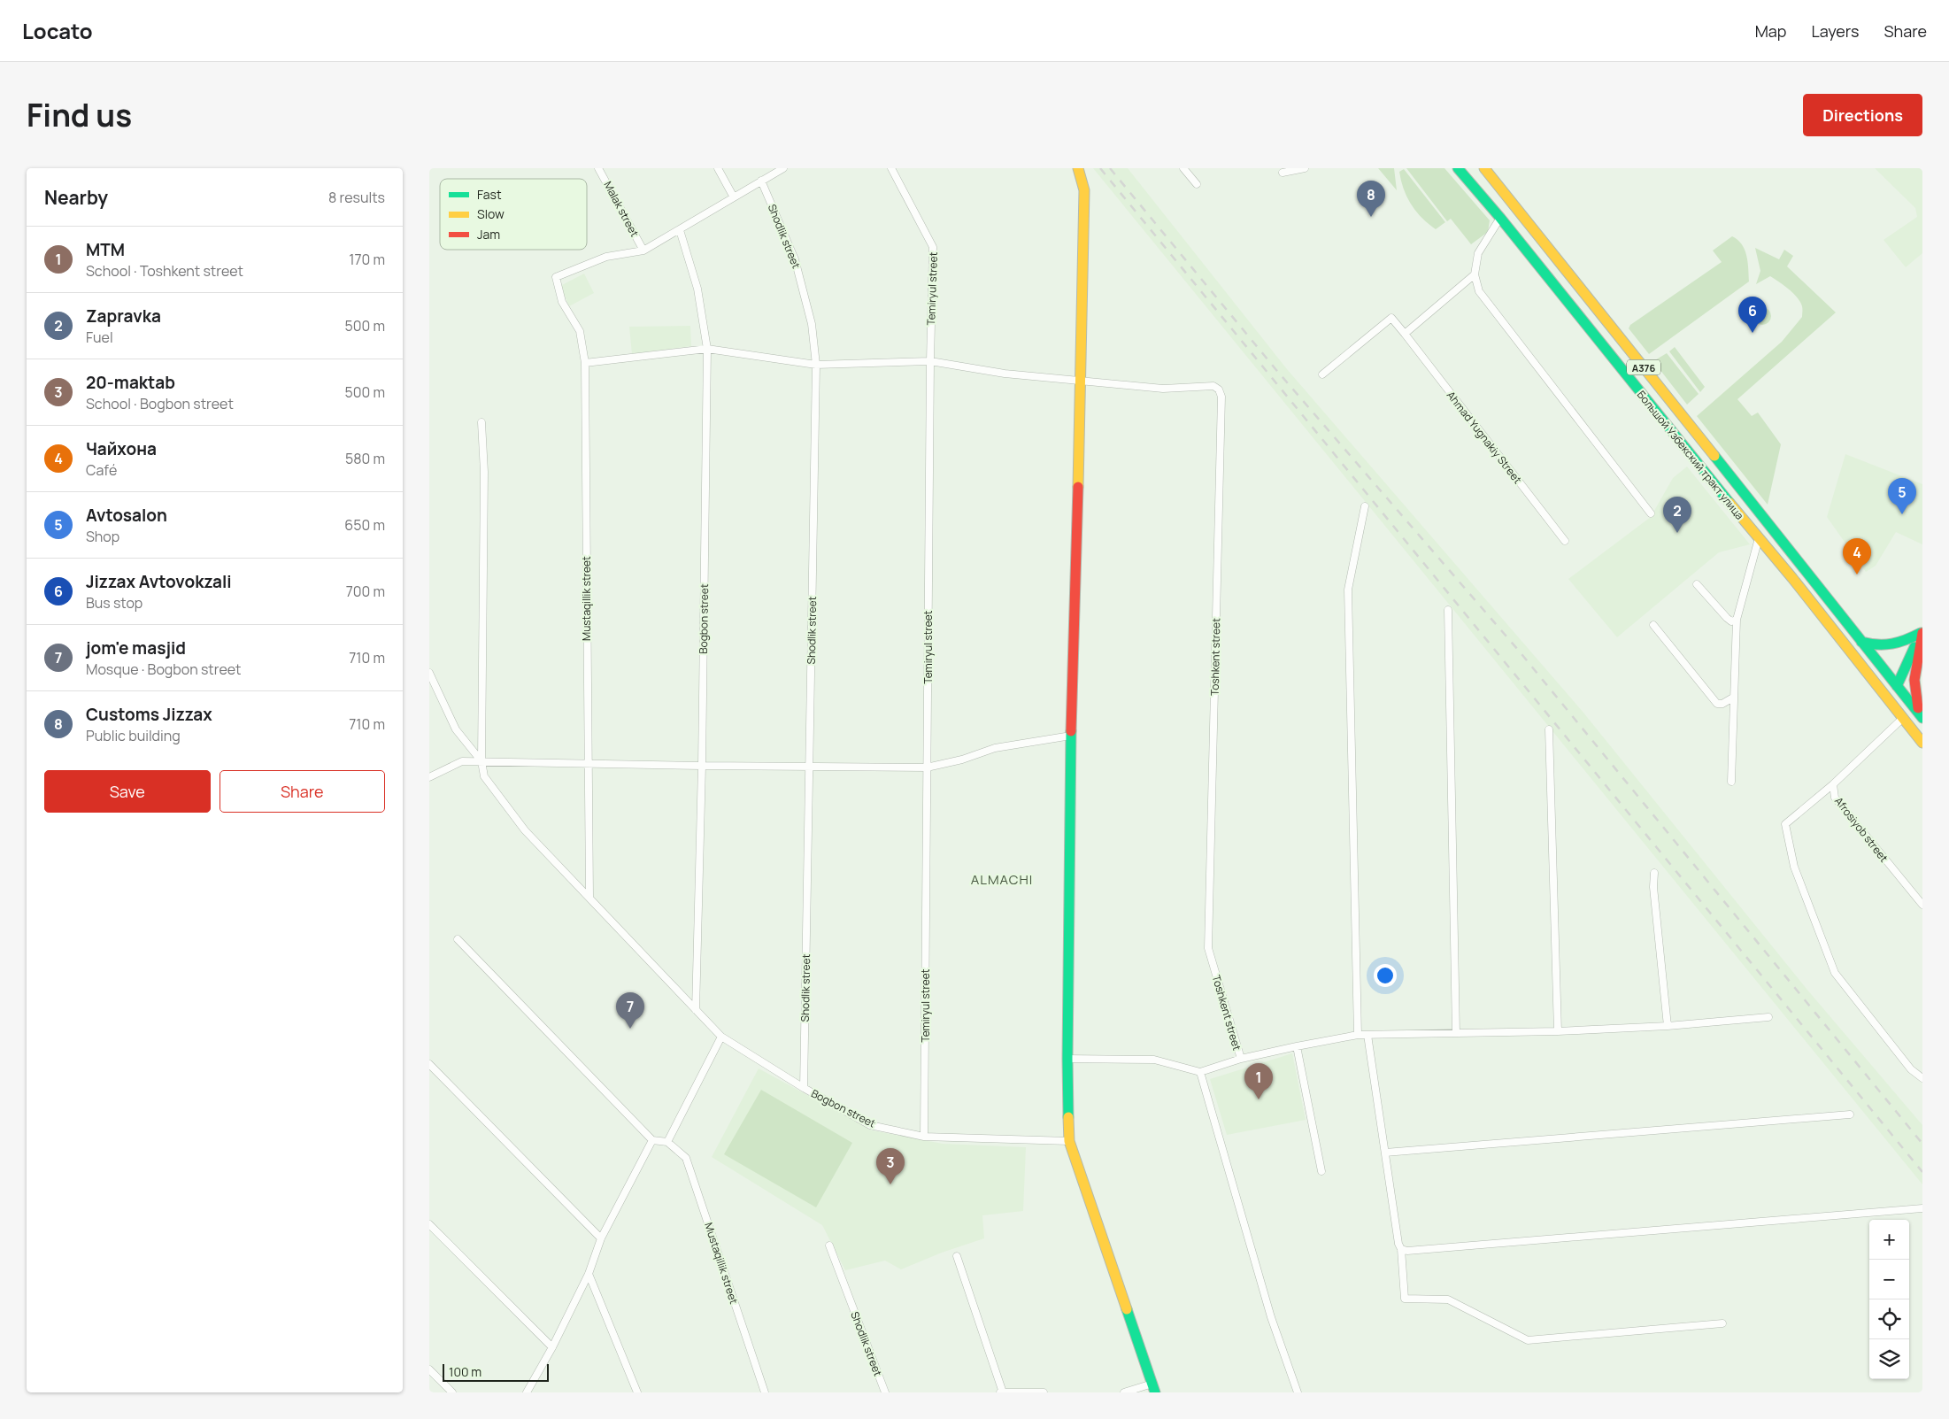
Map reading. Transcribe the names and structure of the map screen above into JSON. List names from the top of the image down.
{
  "streets": {
    "main road": ["A376", "Большой Узбекский тракт улица"],
    "street": [
      "Malak street",
      "Shodlik street",
      "Temiryul street",
      "Ahmad Yugnakiy Street",
      "Mustaqillik street",
      "Bogbon street",
      "Toshkent street",
      "Afrosiyob street"
    ]
  },
  "crossings": [
    ["Malak street", "Mustaqillik street"],
    ["Shodlik street", "Bogbon street"],
    ["Temiryul street", "Bogbon street"],
    ["Большой Узбекский тракт улица", "Afrosiyob street"],
    ["Mustaqillik street", "Bogbon street"]
  ],
  "districts": ["ALMACHI"],
  "legend": ["Fast", "Slow", "Jam"],
  "scale_bar": "100 m",
  "page": {
    "header": "Locato",
    "nav": ["Map", "Layers", "Share"],
    "title": "Find us",
    "buttons": [
      "Directions",
      ["Save", "Share"]
    ],
    "heading": ["Nearby", "8 results"],
    "pins": [
      "8",
      "6",
      "5",
      "2",
      "4",
      "7",
      "1",
      "3"
    ],
    "list": [
      {
        "mark": "1",
        "name": "MTM",
        "note": "School · Toshkent street",
        "value": "170 m"
      },
      {
        "mark": "2",
        "name": "Zapravka",
        "note": "Fuel",
        "value": "500 m"
      },
      {
        "mark": "3",
        "name": "20-maktab",
        "note": "School · Bogbon street",
        "value": "500 m"
      },
      {
        "mark": "4",
        "name": "Чайхона",
        "note": "Café",
        "value": "580 m"
      },
      {
        "mark": "5",
        "name": "Avtosalon",
        "note": "Shop",
        "value": "650 m"
      },
      {
        "mark": "6",
        "name": "Jizzax Avtovokzali",
        "note": "Bus stop",
        "value": "700 m"
      },
      {
        "mark": "7",
        "name": "jom'e masjid",
        "note": "Mosque · Bogbon street",
        "value": "710 m"
      },
      {
        "mark": "8",
        "name": "Customs Jizzax",
        "note": "Public building",
        "value": "710 m"
      }
    ],
    "map_buttons": ["+", "−"],
    "scale": "100 m"
  }
}
